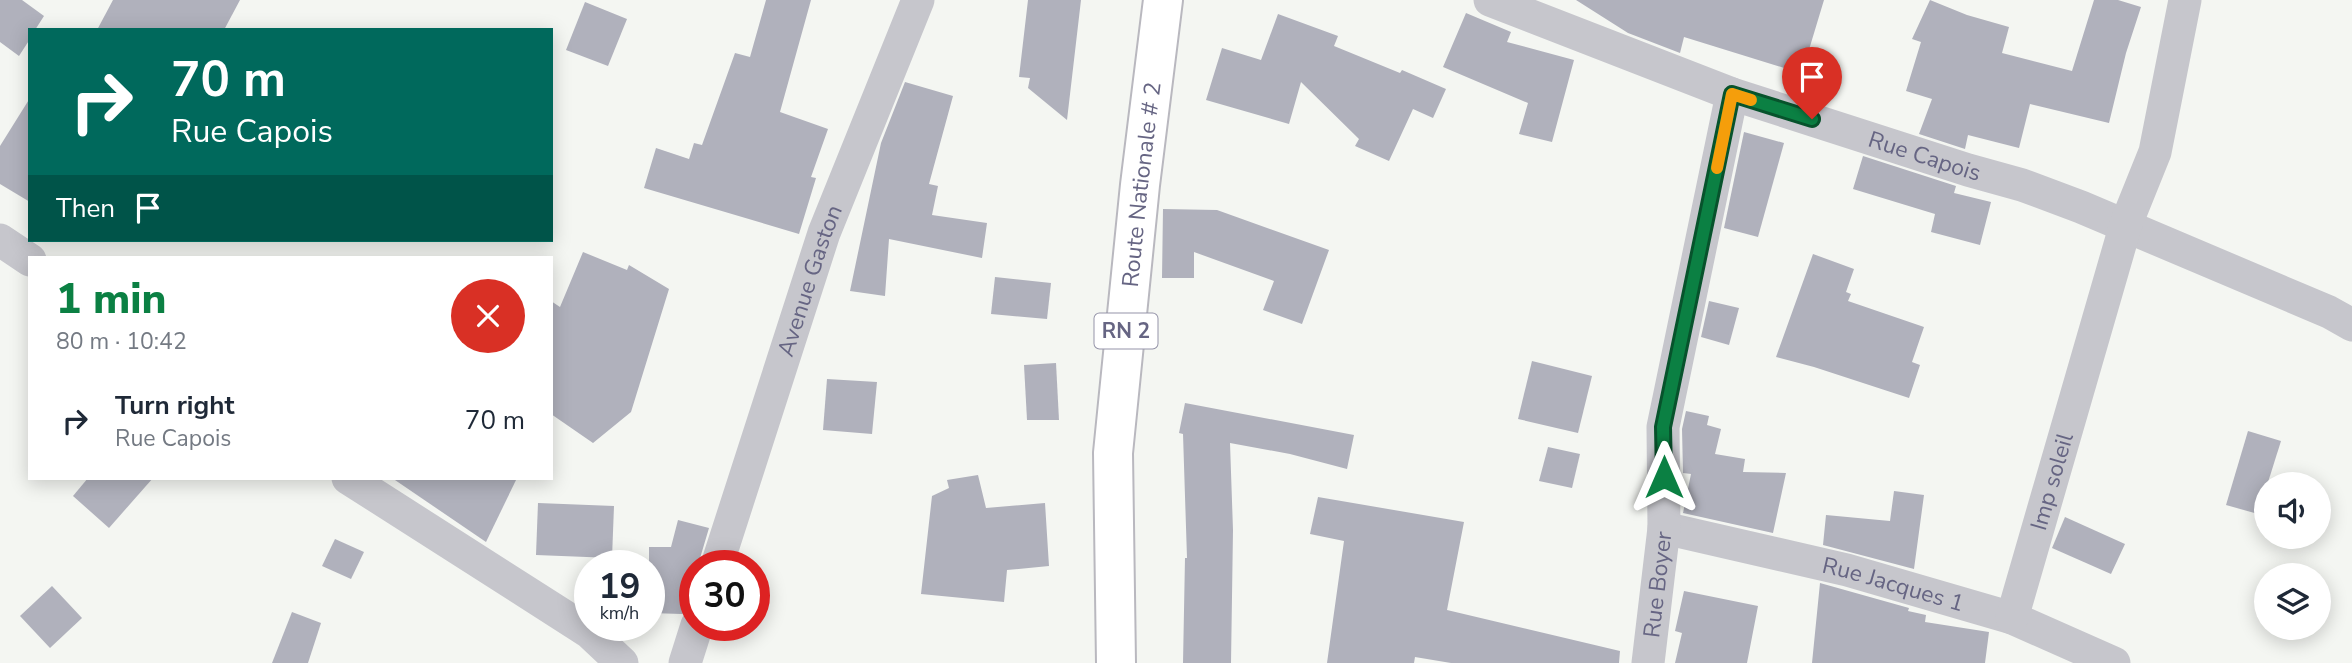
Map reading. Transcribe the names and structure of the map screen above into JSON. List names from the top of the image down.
{
  "streets": {
    "main road": ["Route Nationale # 2", "RN 2"],
    "street": [
      "Rue Capois",
      "Avenue Gaston",
      "Imp soleil",
      "Rue Jacques 1",
      "Rue Boyer"
    ]
  },
  "crossings": [
    ["Rue Capois", "Imp soleil"],
    ["Rue Capois", "Rue Boyer"],
    ["Imp soleil", "Rue Jacques 1"],
    ["Rue Jacques 1", "Rue Boyer"]
  ],
  "page": {
    "turn": ["70 m", "Rue Capois"],
    "then": "Then",
    "heading": ["1 min", "80 m · 10:42"],
    "list": [
      {
        "name": "Turn right",
        "note": "Rue Capois",
        "value": "70 m"
      }
    ],
    "speed": "19 km/h",
    "limit": "30"
  }
}
